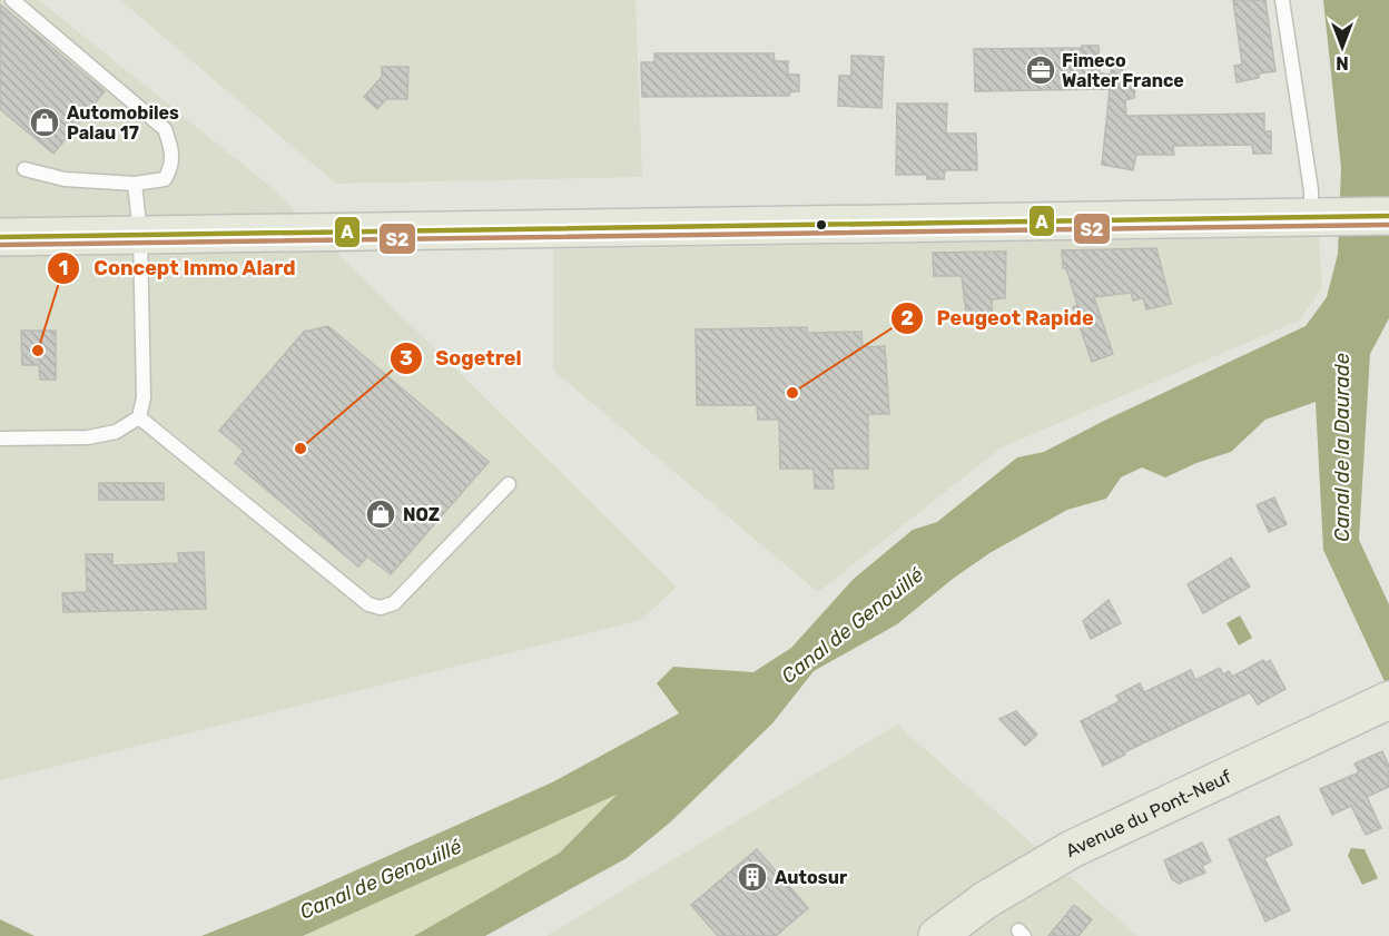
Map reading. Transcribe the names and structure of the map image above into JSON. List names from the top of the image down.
{
  "streets": {
    "main road": ["Avenue du Pont-Neuf"]
  },
  "water": ["Canal de la Daurade", "Canal de Genouillé"],
  "places": {
    "office": ["Fimeco Walter France"],
    "shop": ["Automobiles Palau 17", "NOZ"],
    "other": ["Concept Immo Alard", "Peugeot Rapide", "Sogetrel"],
    "building": ["Autosur"]
  },
  "lines": ["transit line A", "transit line S2"],
  "north": "bottom"
}
